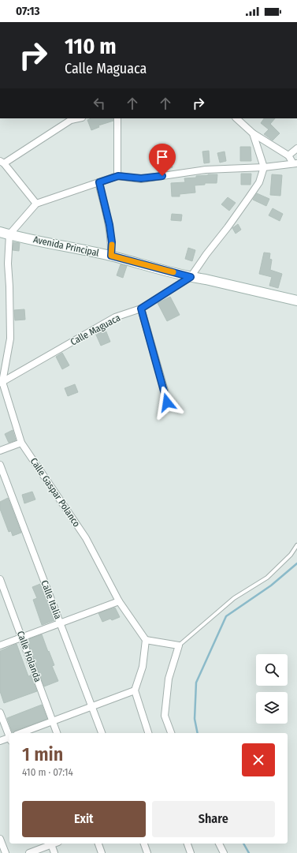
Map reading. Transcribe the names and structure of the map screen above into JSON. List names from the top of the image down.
{
  "streets": {
    "main road": ["Avenida Principal"],
    "street": [
      "Calle Maguaca",
      "Calle Gaspar Polanco",
      "Calle Italia",
      "Calle Holanda"
    ]
  },
  "crossings": [
    ["Avenida Principal", "Calle Maguaca"],
    ["Avenida Principal", "Calle Gaspar Polanco"],
    ["Calle Maguaca", "Calle Gaspar Polanco"]
  ],
  "page": {
    "status": "07:13",
    "turn": ["110 m", "Calle Maguaca"],
    "heading": ["1 min", "410 m · 07:14"],
    "buttons": ["Exit", "Share"]
  }
}
